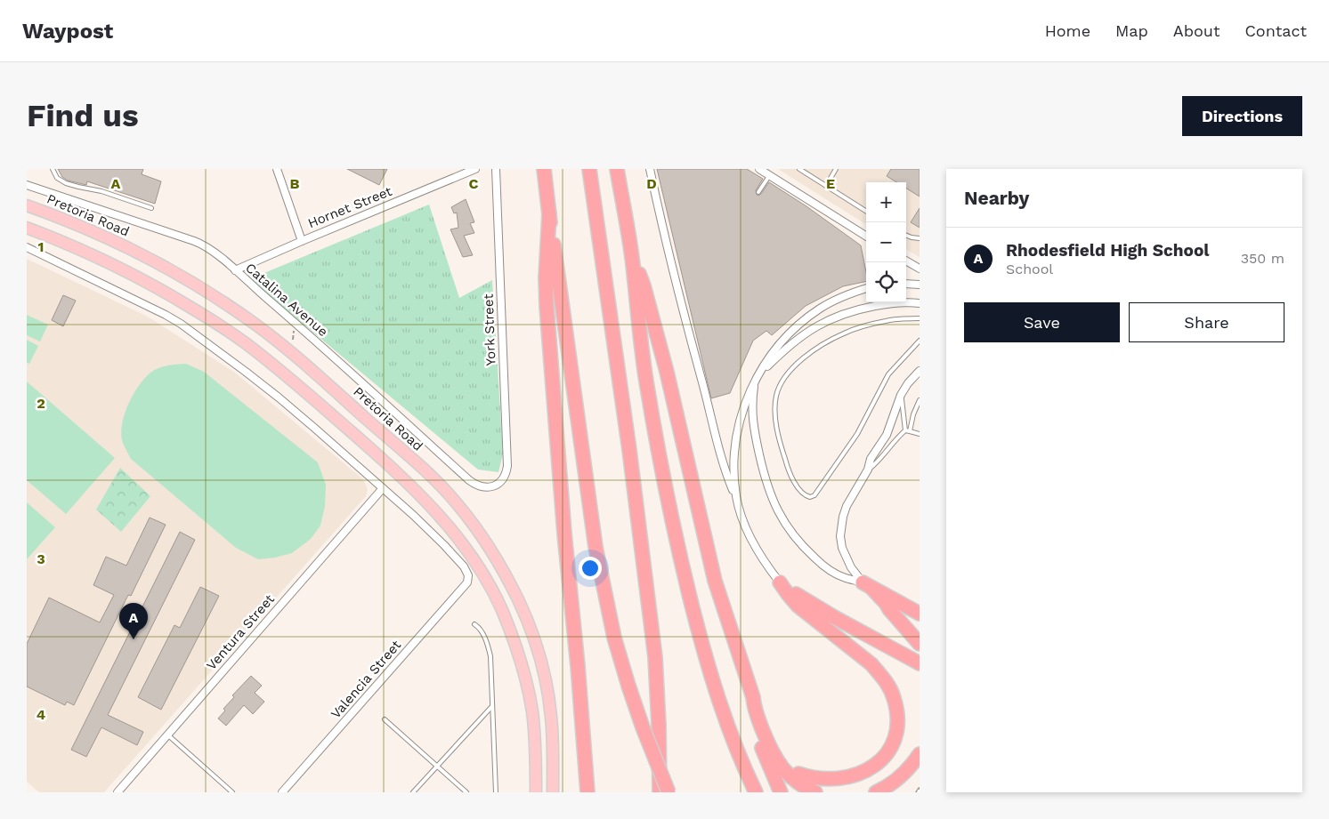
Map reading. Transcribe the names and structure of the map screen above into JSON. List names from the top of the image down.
{
  "streets": {
    "main road": ["Pretoria Road"],
    "street": [
      "Hornet Street",
      "Catalina Avenue",
      "York Street",
      "Ventura Street",
      "Valencia Street"
    ]
  },
  "crossings": [
    ["Hornet Street", "Catalina Avenue"],
    ["Catalina Avenue", "York Street"],
    ["Ventura Street", "Valencia Street"]
  ],
  "page": {
    "header": "Waypost",
    "nav": [
      "Home",
      "Map",
      "About",
      "Contact"
    ],
    "buttons": [
      "Directions",
      ["Save", "Share"]
    ],
    "title": "Find us",
    "heading": "Nearby",
    "map_buttons": ["+", "−"],
    "list": [
      {
        "mark": "A",
        "name": "Rhodesfield High School",
        "note": "School",
        "value": "350 m"
      }
    ],
    "pins": "A"
  },
  "grid": {
    "columns": [
      "A",
      "B",
      "C",
      "D",
      "E"
    ],
    "rows": [
      "1",
      "2",
      "3",
      "4"
    ]
  }
}
